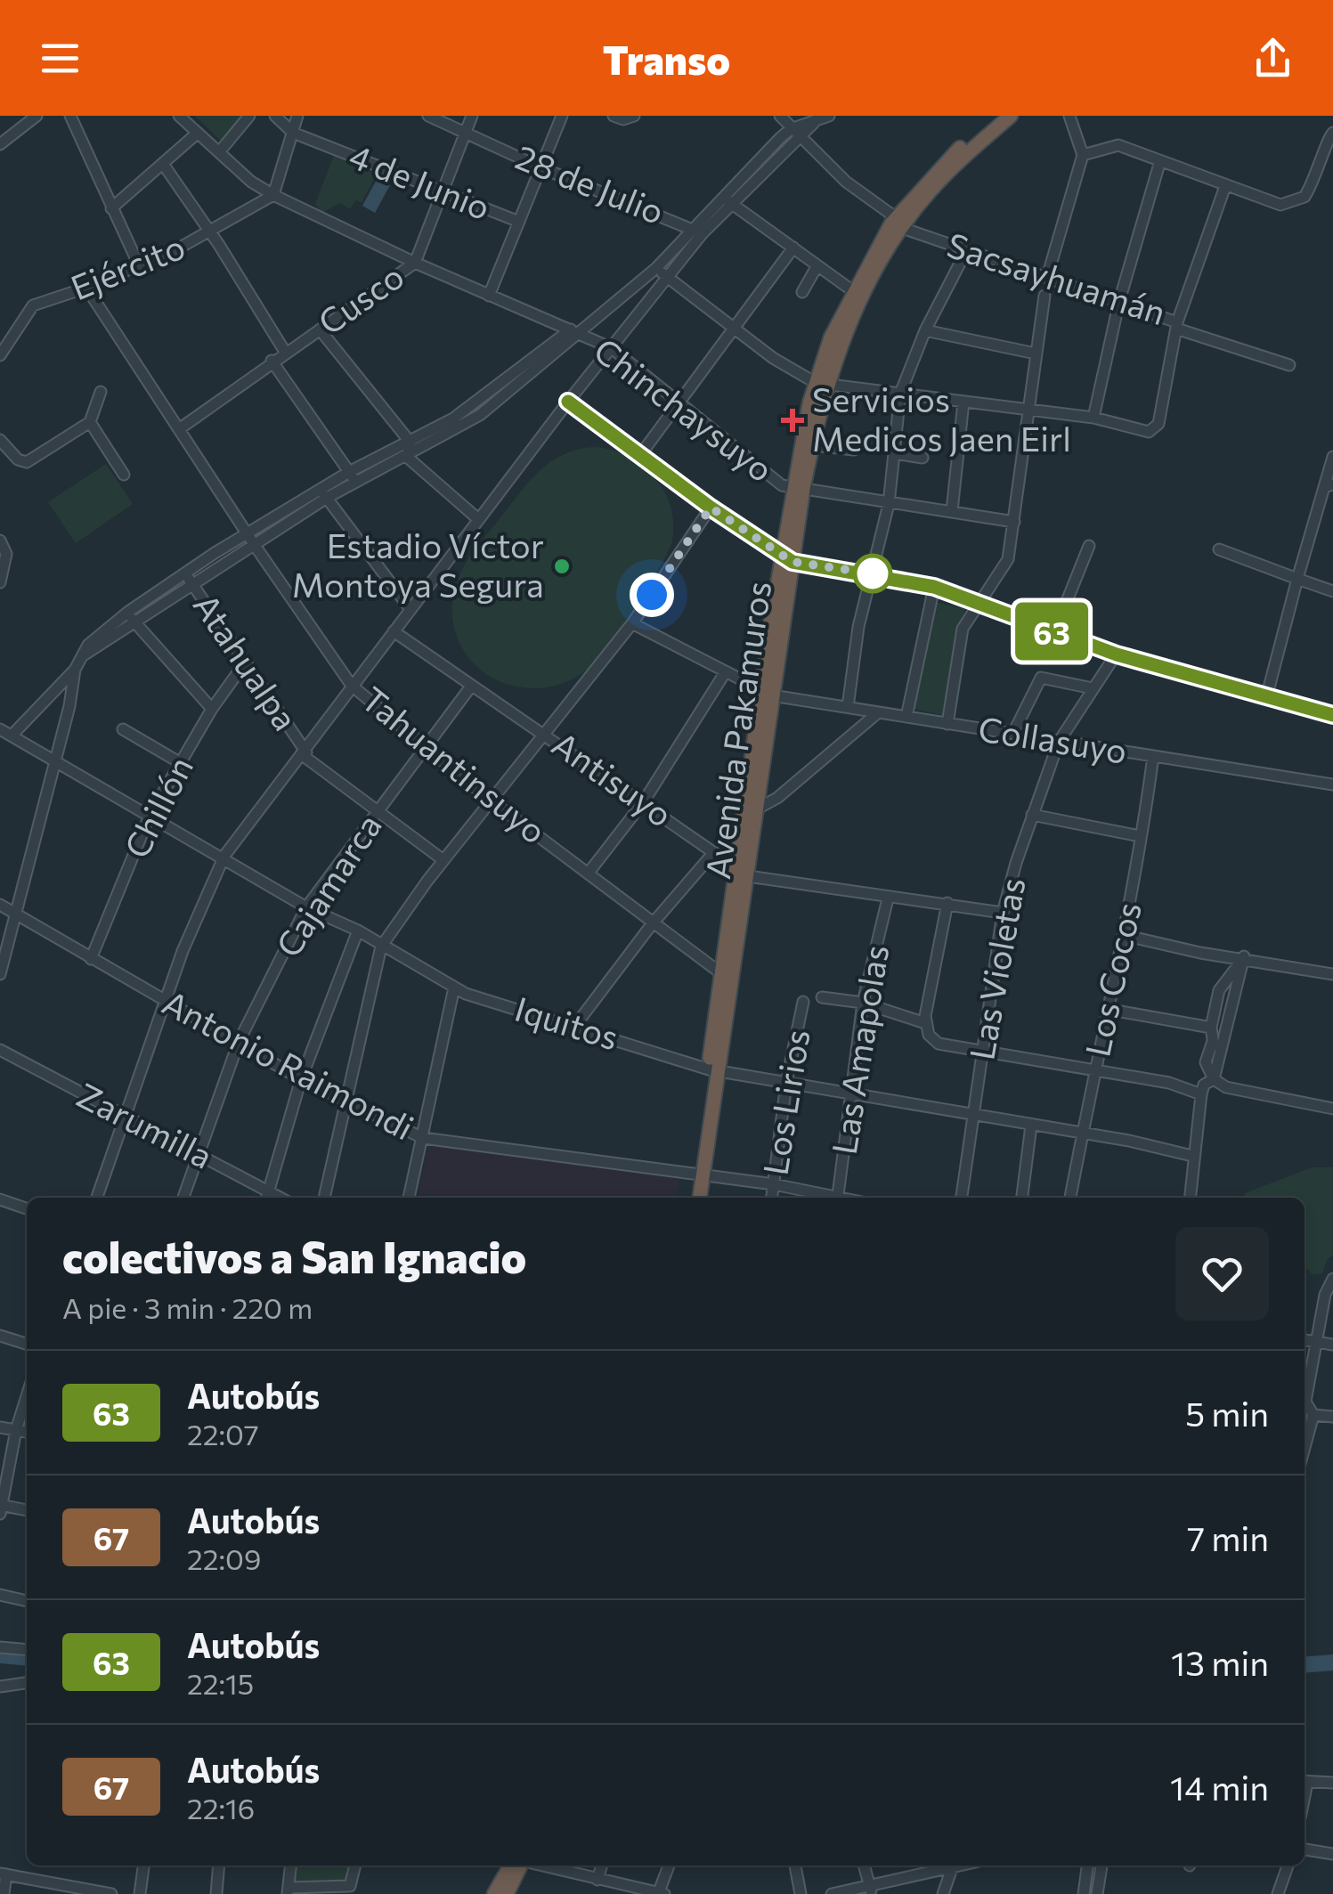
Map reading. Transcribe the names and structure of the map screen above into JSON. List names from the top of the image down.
{
  "streets": {
    "highway": ["Avenida Pakamuros"],
    "street": [
      "4 de Junio",
      "28 de Julio",
      "Ejército",
      "Sacsayhuamán",
      "Cusco",
      "Chinchaysuyo",
      "Atahualpa",
      "Collasuyo",
      "Tahuantinsuyo",
      "Antisuyo",
      "Chillón",
      "Cajamarca",
      "Las Violetas",
      "Los Cocos",
      "Iquitos",
      "Las Amapolas",
      "Antonio Raimondi",
      "Los Lirios",
      "Zarumilla"
    ]
  },
  "crossings": [
    ["4 de Junio", "Cusco"],
    ["28 de Julio", "Cusco"],
    ["Ejército", "Chinchaysuyo"],
    ["Ejército", "Tahuantinsuyo"],
    ["Sacsayhuamán", "Avenida Pakamuros"],
    ["Cusco", "Chinchaysuyo"],
    ["Cusco", "Tahuantinsuyo"],
    ["Chinchaysuyo", "Avenida Pakamuros"],
    ["Atahualpa", "Chillón"],
    ["Atahualpa", "Cajamarca"],
    ["Avenida Pakamuros", "Collasuyo"],
    ["Avenida Pakamuros", "Tahuantinsuyo"],
    ["Avenida Pakamuros", "Antisuyo"],
    ["Avenida Pakamuros", "Iquitos"],
    ["Avenida Pakamuros", "Antonio Raimondi"],
    ["Collasuyo", "Las Violetas"],
    ["Collasuyo", "Los Cocos"],
    ["Tahuantinsuyo", "Cajamarca"],
    ["Antisuyo", "Cajamarca"],
    ["Antisuyo", "Las Violetas"],
    ["Antisuyo", "Las Amapolas"],
    ["Chillón", "Iquitos"],
    ["Chillón", "Antonio Raimondi"],
    ["Cajamarca", "Iquitos"],
    ["Cajamarca", "Antonio Raimondi"],
    ["Cajamarca", "Zarumilla"],
    ["Las Violetas", "Iquitos"],
    ["Los Cocos", "Iquitos"],
    ["Iquitos", "Las Amapolas"],
    ["Iquitos", "Los Lirios"],
    ["Las Amapolas", "Los Lirios"],
    ["Antonio Raimondi", "Los Lirios"]
  ],
  "places": {
    "health": ["Servicios Medicos Jaen Eirl"],
    "other": ["Estadio Víctor Montoya Segura"]
  },
  "lines": ["bus line 63"],
  "page": {
    "header": "Transo",
    "on_map": "63",
    "heading": ["colectivos a San Ignacio", "A pie · 3 min · 220 m"],
    "list": [
      {
        "mark": "63",
        "name": "Autobús",
        "note": "22:07",
        "value": "5 min"
      },
      {
        "mark": "67",
        "name": "Autobús",
        "note": "22:09",
        "value": "7 min"
      },
      {
        "mark": "63",
        "name": "Autobús",
        "note": "22:15",
        "value": "13 min"
      },
      {
        "mark": "67",
        "name": "Autobús",
        "note": "22:16",
        "value": "14 min"
      }
    ]
  }
}
